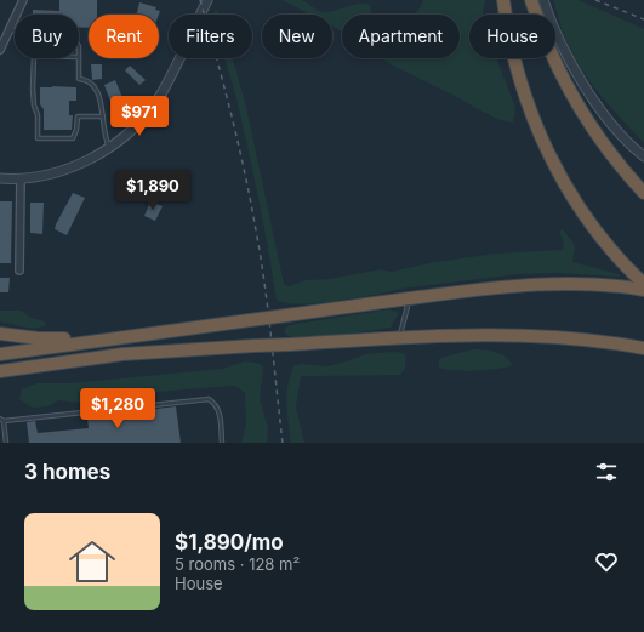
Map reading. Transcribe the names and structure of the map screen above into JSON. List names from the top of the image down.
{
  "page": {
    "chip": [
      "Buy",
      "Rent",
      "Filters",
      "New",
      "Apartment",
      "House"
    ],
    "price": ["$971", "$1,890", "$1,280"],
    "heading": "3 homes",
    "list": [
      {
        "name": "$1,890/mo",
        "note": "5 rooms · 128 m² · House"
      }
    ]
  }
}
